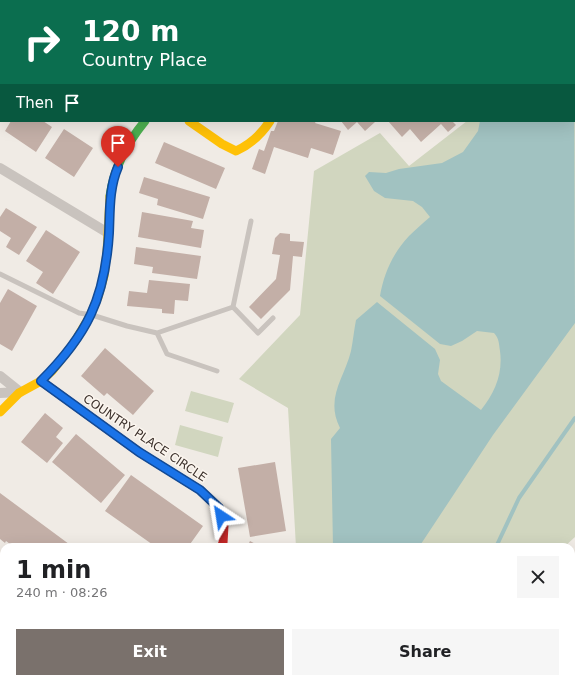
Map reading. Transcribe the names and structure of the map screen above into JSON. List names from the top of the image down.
{
  "streets": {
    "street": ["COUNTRY PLACE CIRCLE"]
  },
  "page": {
    "turn": ["120 m", "Country Place"],
    "then": "Then",
    "heading": ["1 min", "240 m · 08:26"],
    "buttons": ["Exit", "Share"]
  }
}
